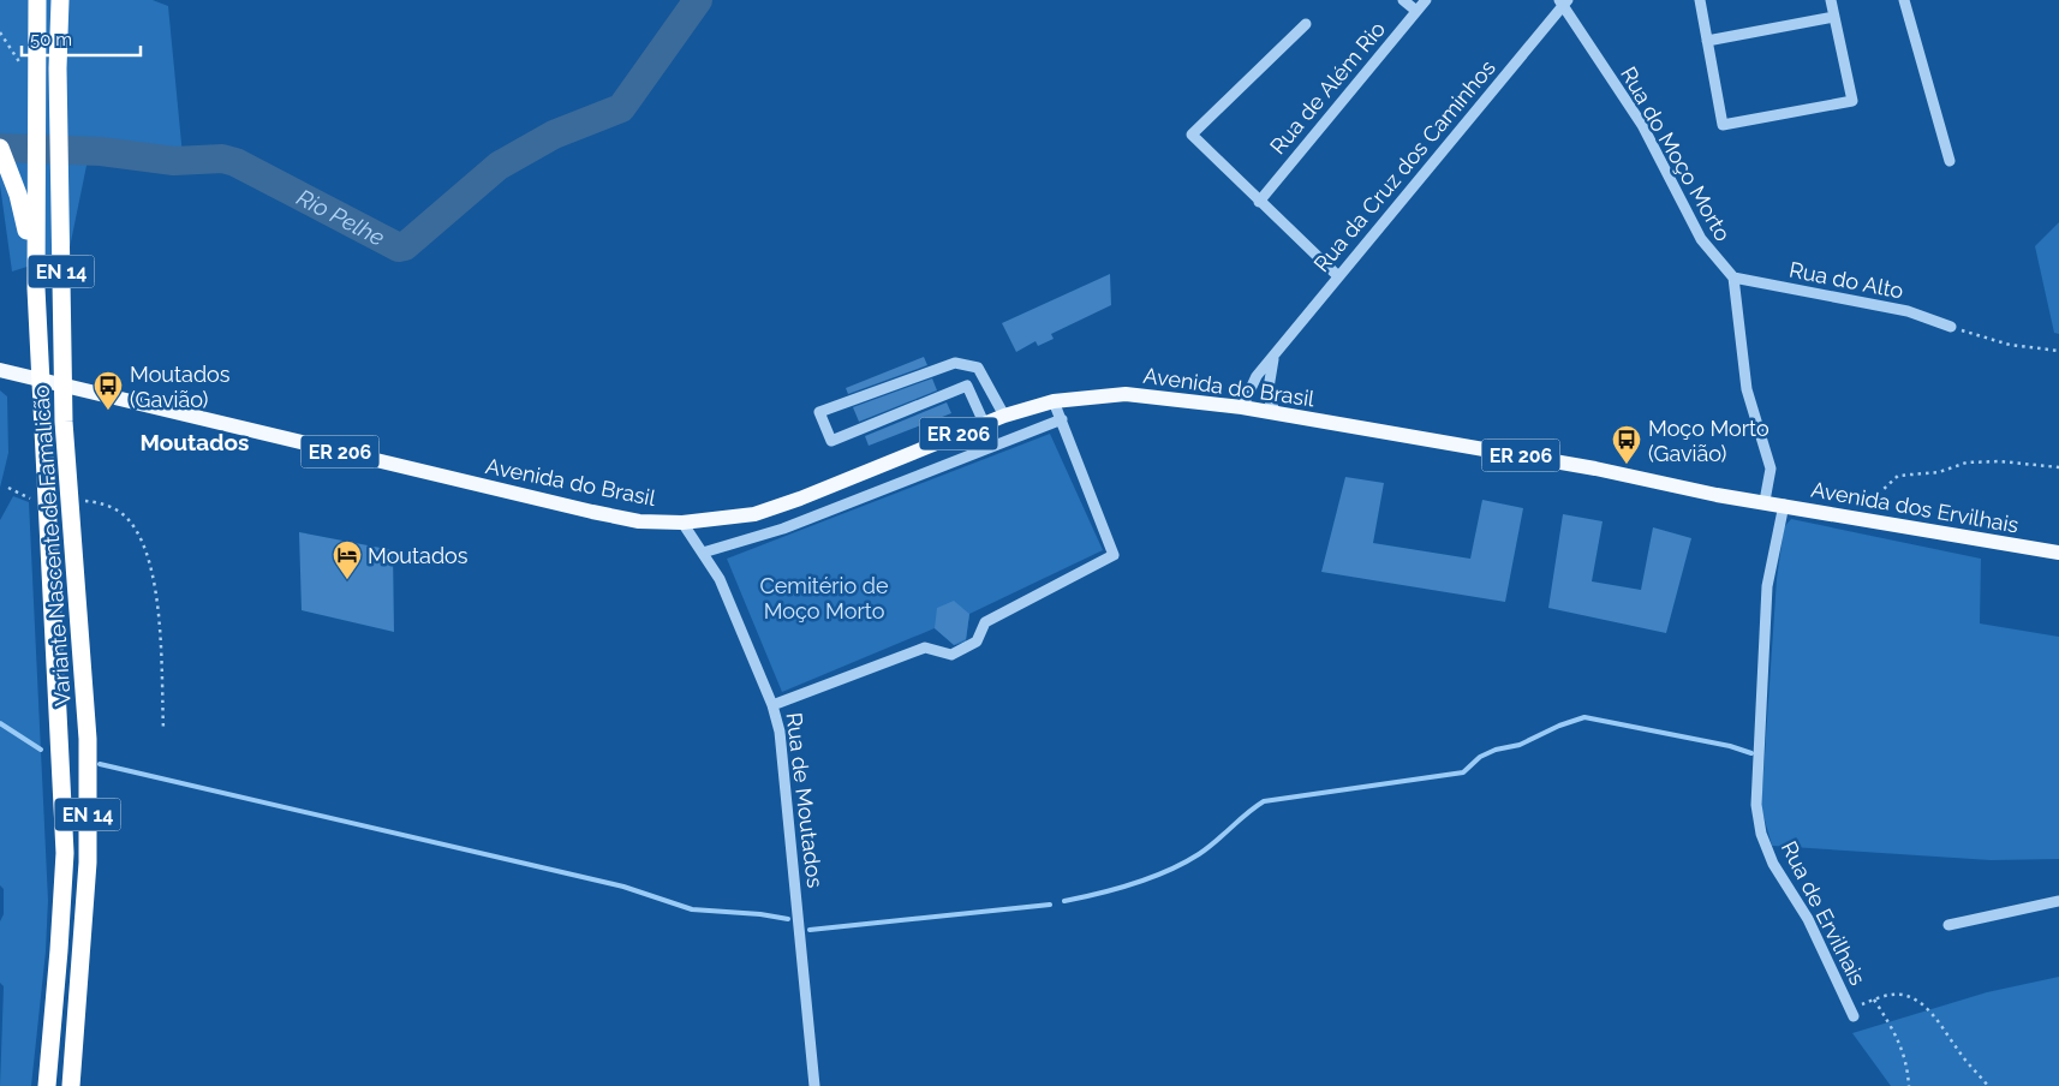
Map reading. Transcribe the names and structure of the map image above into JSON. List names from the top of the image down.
{
  "streets": {
    "highway": ["EN 14", "Variante Nascente de Famalicão"],
    "main road": ["Avenida do Brasil", "ER 206", "Avenida dos Ervilhais"],
    "street": [
      "Rua de Além Rio",
      "Rua do Moço Morto",
      "Rua da Cruz dos Caminhos",
      "Rua do Alto",
      "Rua de Moutados",
      "Rua de Ervilhais"
    ]
  },
  "crossings": [
    ["Rua do Moço Morto", "Rua da Cruz dos Caminhos"],
    ["Rua do Moço Morto", "Rua do Alto"],
    ["Rua da Cruz dos Caminhos", "Avenida do Brasil"],
    ["Avenida do Brasil", "Avenida dos Ervilhais"],
    ["Avenida do Brasil", "Rua de Moutados"],
    ["Avenida dos Ervilhais", "Rua de Ervilhais"]
  ],
  "districts": ["Moutados"],
  "water": ["Rio Pelhe"],
  "parks": ["Cemitério de Moço Morto"],
  "places": {
    "bus stop": ["Moutados (Gavião)", "Moço Morto (Gavião)"],
    "hotel": ["Moutados"]
  },
  "scale_bar": "50 m"
}
